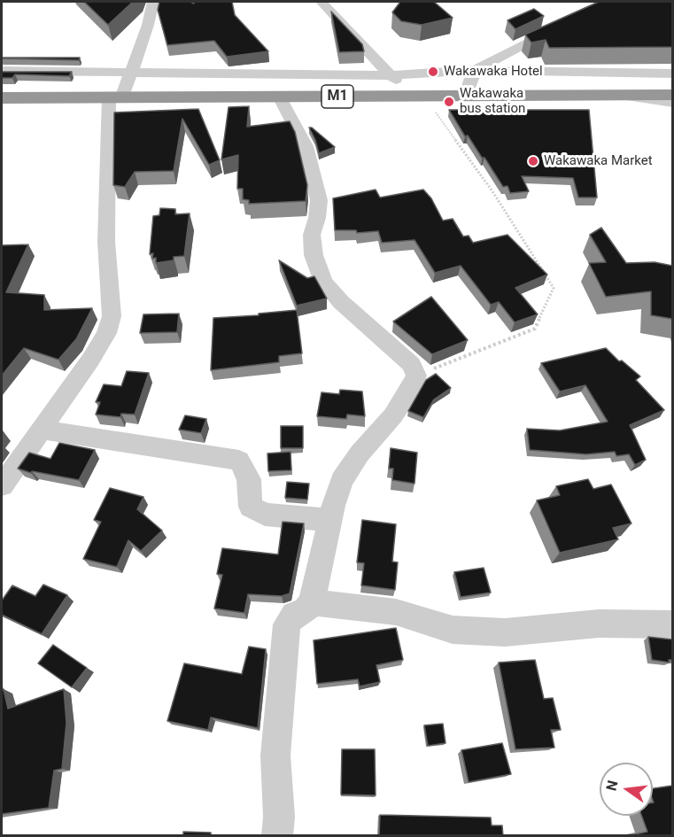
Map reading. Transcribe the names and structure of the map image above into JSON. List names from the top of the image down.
{
  "streets": {
    "highway": ["M1"]
  },
  "places": ["Wakawaka Hotel", "Wakawaka bus station", "Wakawaka Market"],
  "north": "left"
}
